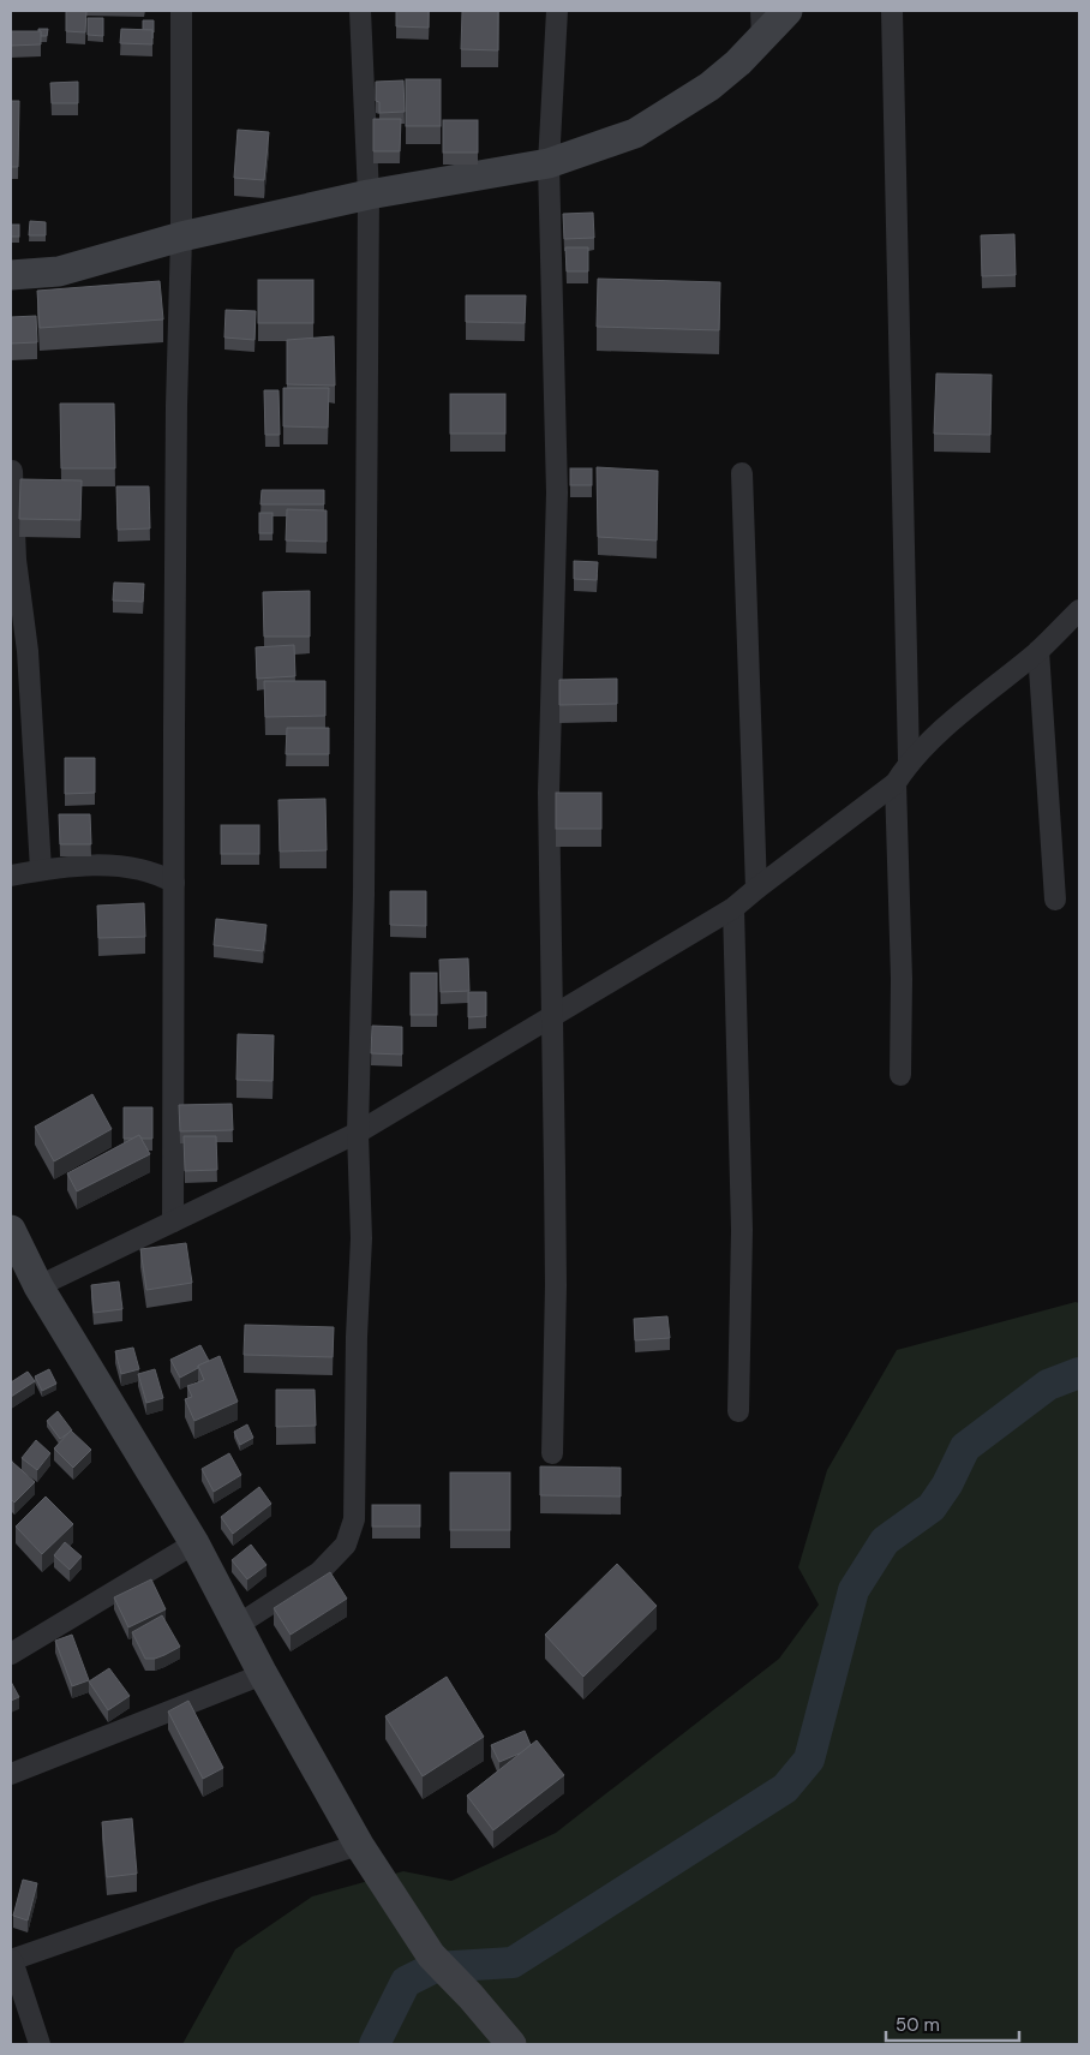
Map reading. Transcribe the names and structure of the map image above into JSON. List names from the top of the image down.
{
  "scale_bar": "50 m"
}
